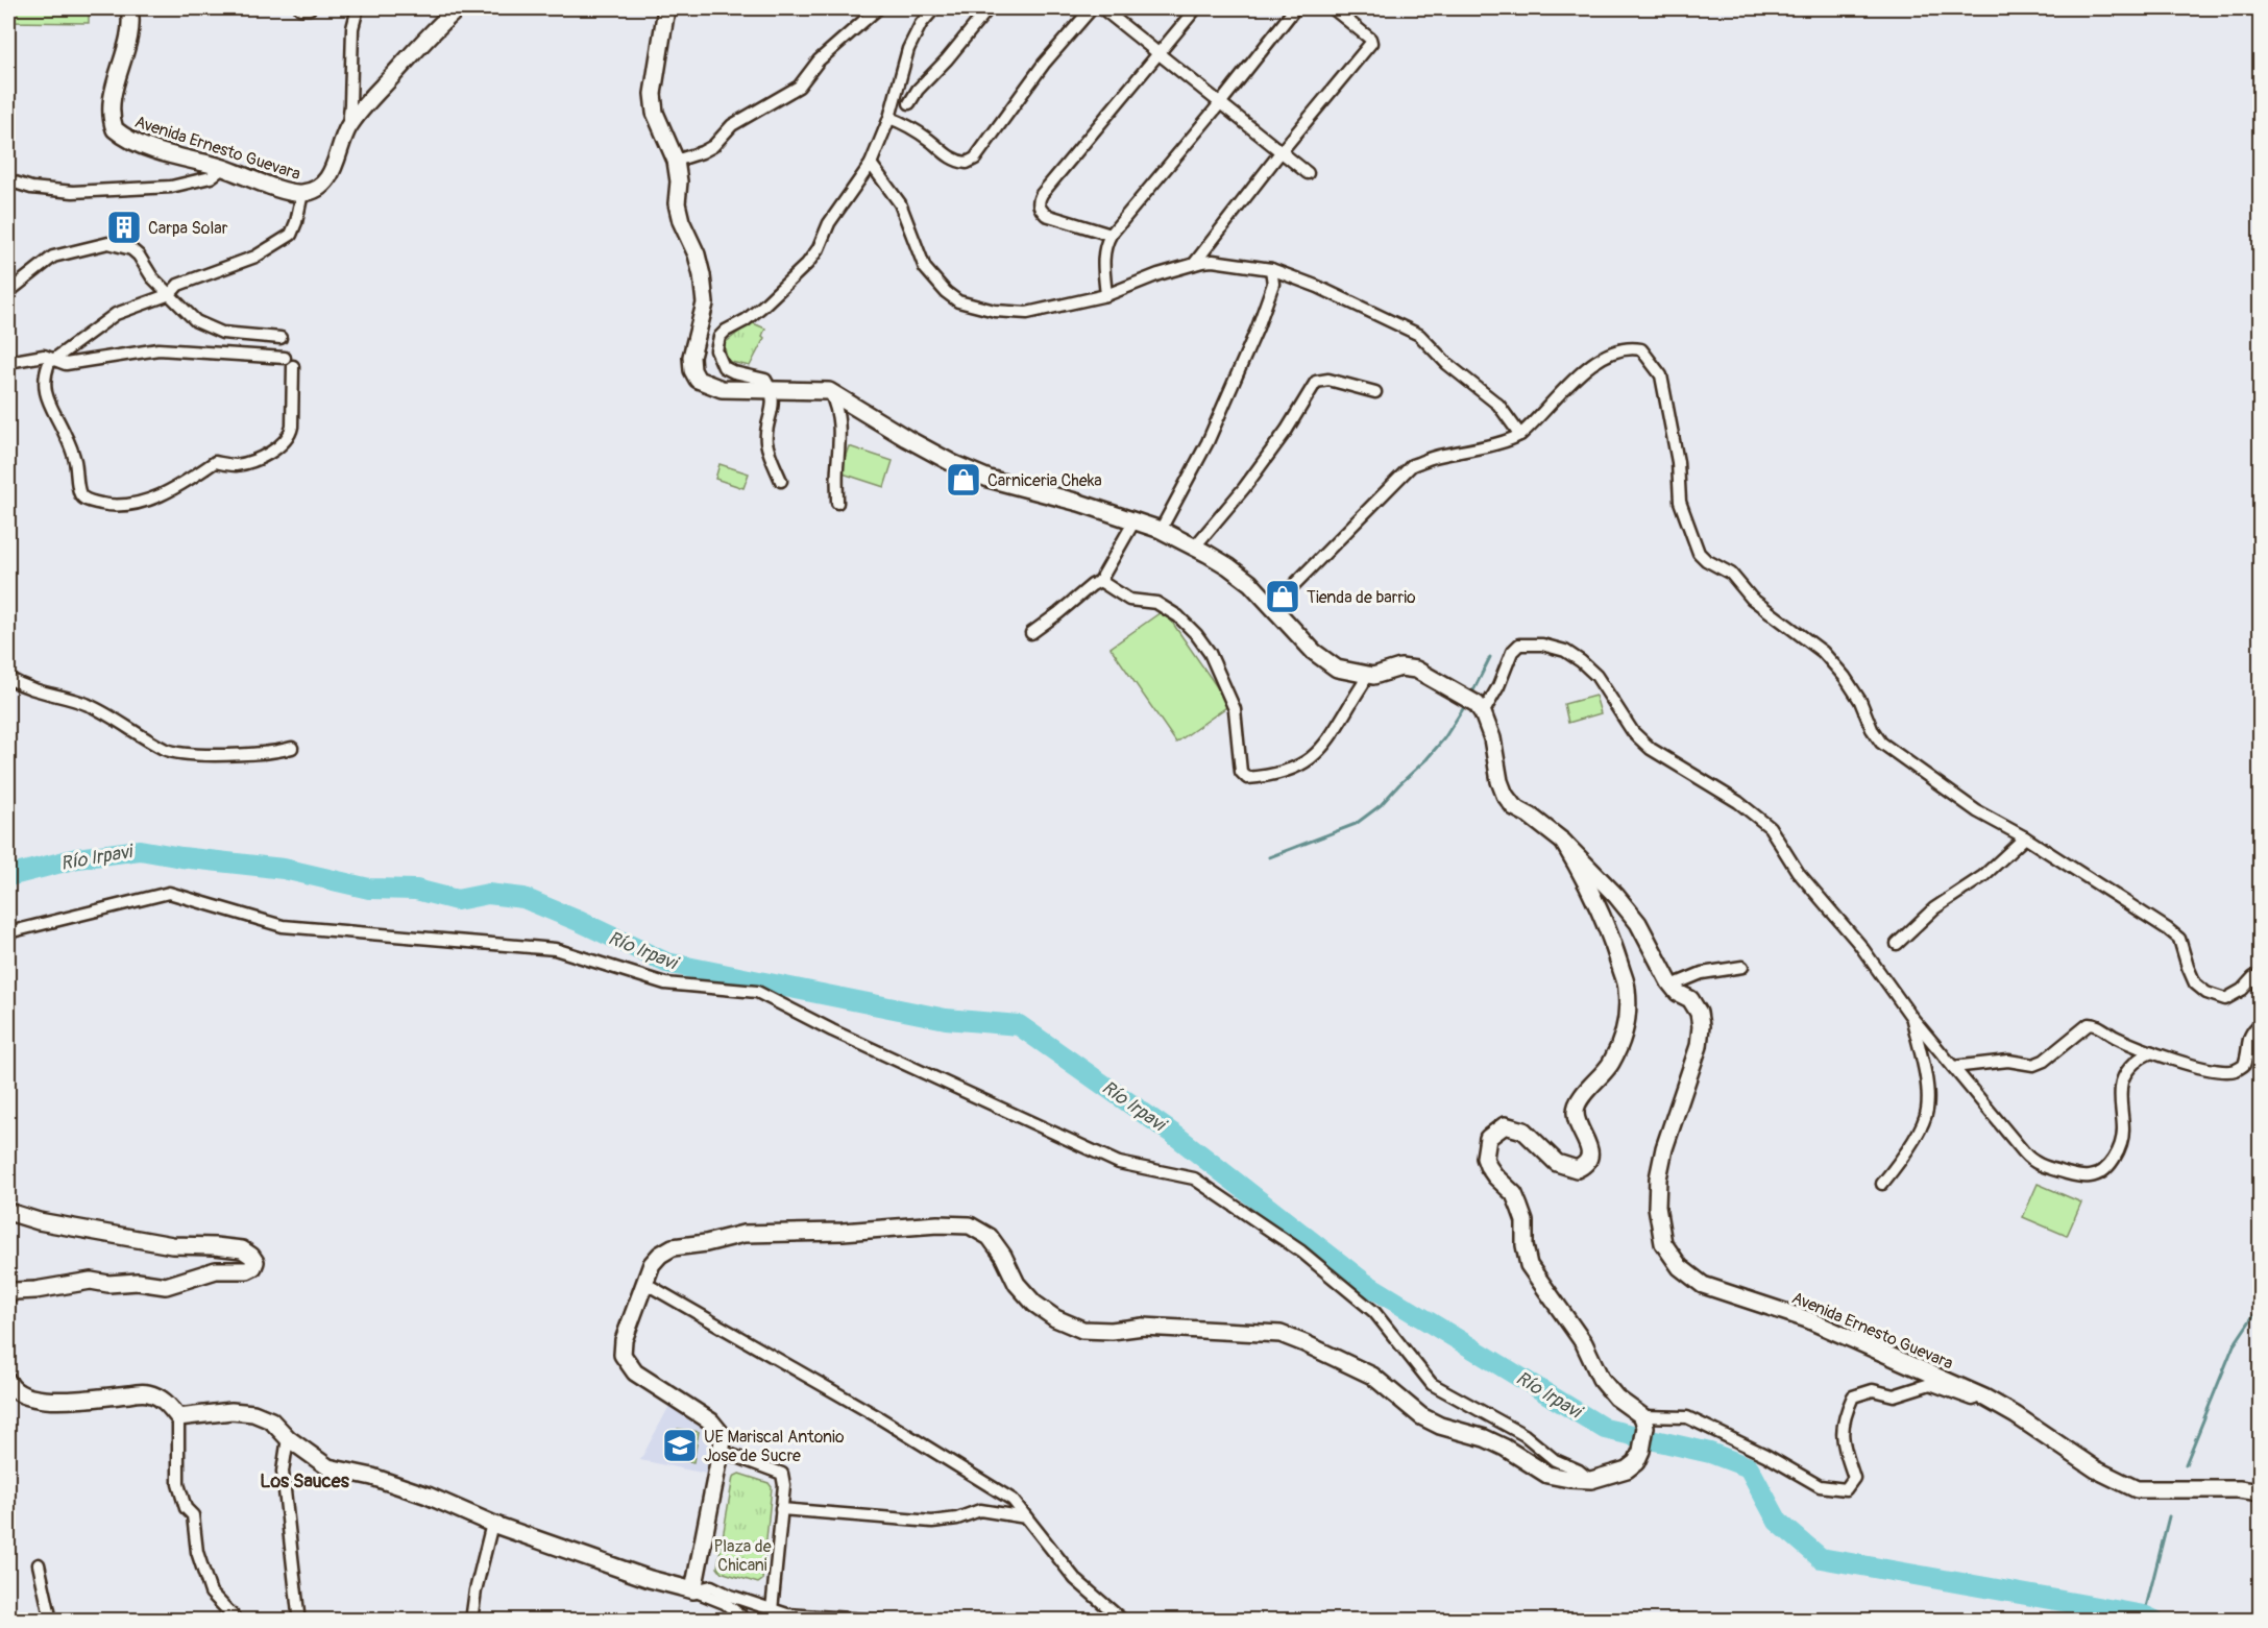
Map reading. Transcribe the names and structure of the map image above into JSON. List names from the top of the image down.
{
  "streets": {
    "street": ["Avenida Ernesto Guevara"]
  },
  "districts": ["Los Sauces"],
  "water": ["Río Irpavi"],
  "parks": ["Plaza de Chicani"],
  "places": {
    "building": ["Carpa Solar"],
    "shop": ["Carniceria Cheka", "Tienda de barrio"],
    "school or university": ["UE Mariscal Antonio Jose de Sucre"]
  }
}
